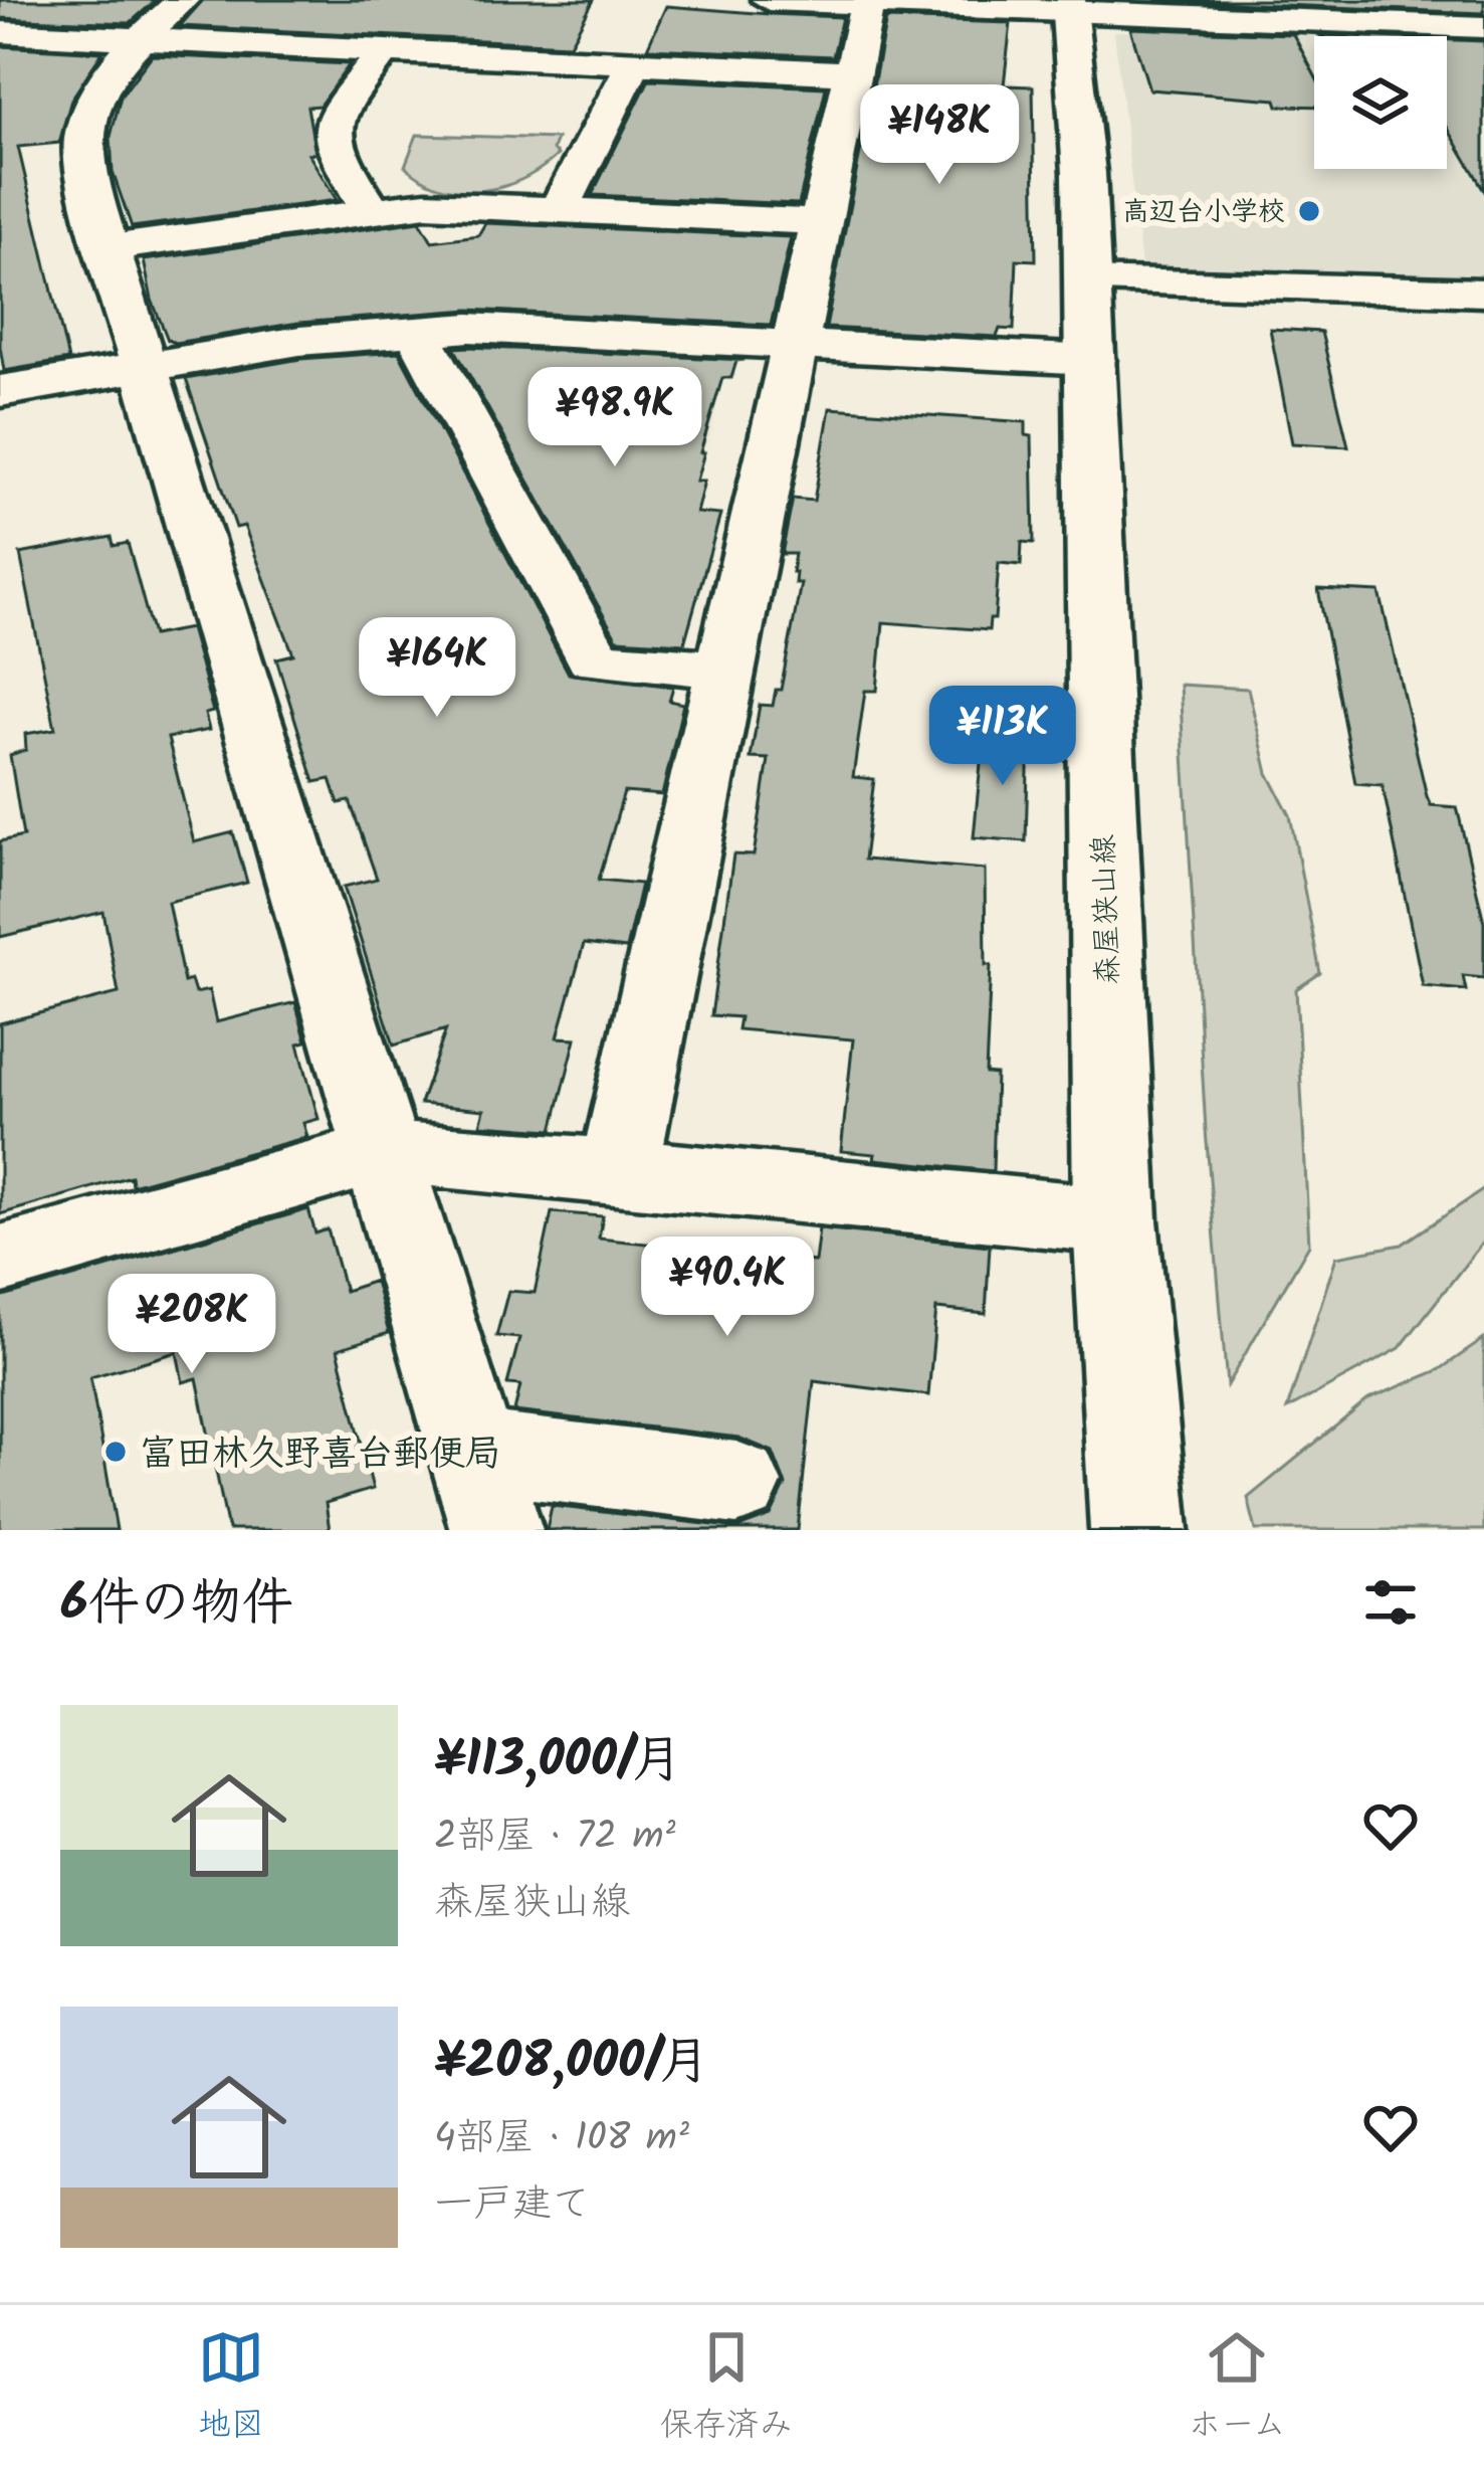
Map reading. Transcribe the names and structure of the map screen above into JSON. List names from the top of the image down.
{
  "streets": {
    "main road": ["森屋狭山線"]
  },
  "places": ["高辺台小学校", "富田林久野喜台郵便局"],
  "page": {
    "price": [
      "¥148K",
      "¥98.9K",
      "¥164K",
      "¥113K",
      "¥90.4K",
      "¥208K"
    ],
    "heading": "6件の物件",
    "list": [
      {
        "name": "¥113,000/月",
        "note": "2部屋 · 72 m² · 森屋狭山線"
      },
      {
        "name": "¥208,000/月",
        "note": "4部屋 · 108 m² · 一戸建て"
      }
    ],
    "tabs": ["地図", "保存済み", "ホーム"]
  }
}
